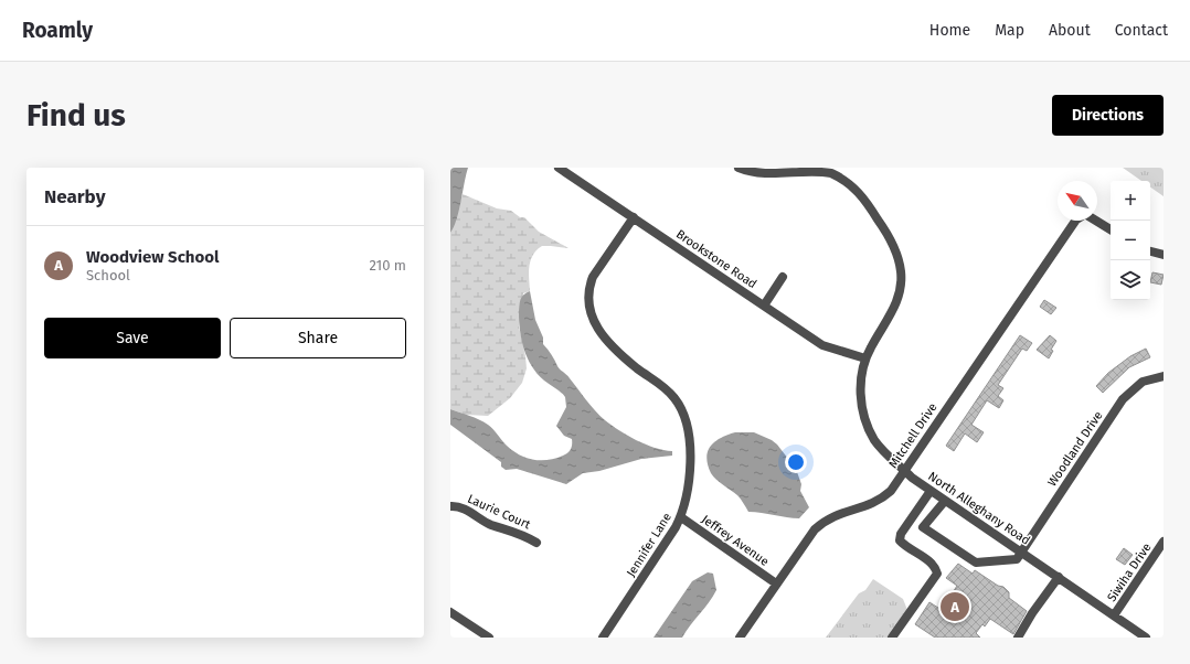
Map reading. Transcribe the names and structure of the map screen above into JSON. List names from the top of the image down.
{
  "streets": {
    "street": [
      "Brookstone Road",
      "Mitchell Drive",
      "Woodland Drive",
      "North Alleghany Road",
      "Laurie Court",
      "Jeffrey Avenue",
      "Jennifer Lane",
      "Siwiha Drive"
    ]
  },
  "crossings": [
    ["Brookstone Road", "North Alleghany Road"],
    ["Brookstone Road", "Jennifer Lane"],
    ["Mitchell Drive", "North Alleghany Road"],
    ["Mitchell Drive", "Jeffrey Avenue"],
    ["Woodland Drive", "North Alleghany Road"],
    ["North Alleghany Road", "Siwiha Drive"],
    ["Jeffrey Avenue", "Jennifer Lane"]
  ],
  "north": "top left",
  "page": {
    "header": "Roamly",
    "nav": [
      "Home",
      "Map",
      "About",
      "Contact"
    ],
    "buttons": [
      "Directions",
      ["Save", "Share"]
    ],
    "title": "Find us",
    "heading": "Nearby",
    "map_buttons": ["+", "−"],
    "list": [
      {
        "mark": "A",
        "name": "Woodview School",
        "note": "School",
        "value": "210 m"
      }
    ],
    "pins": "A"
  }
}
